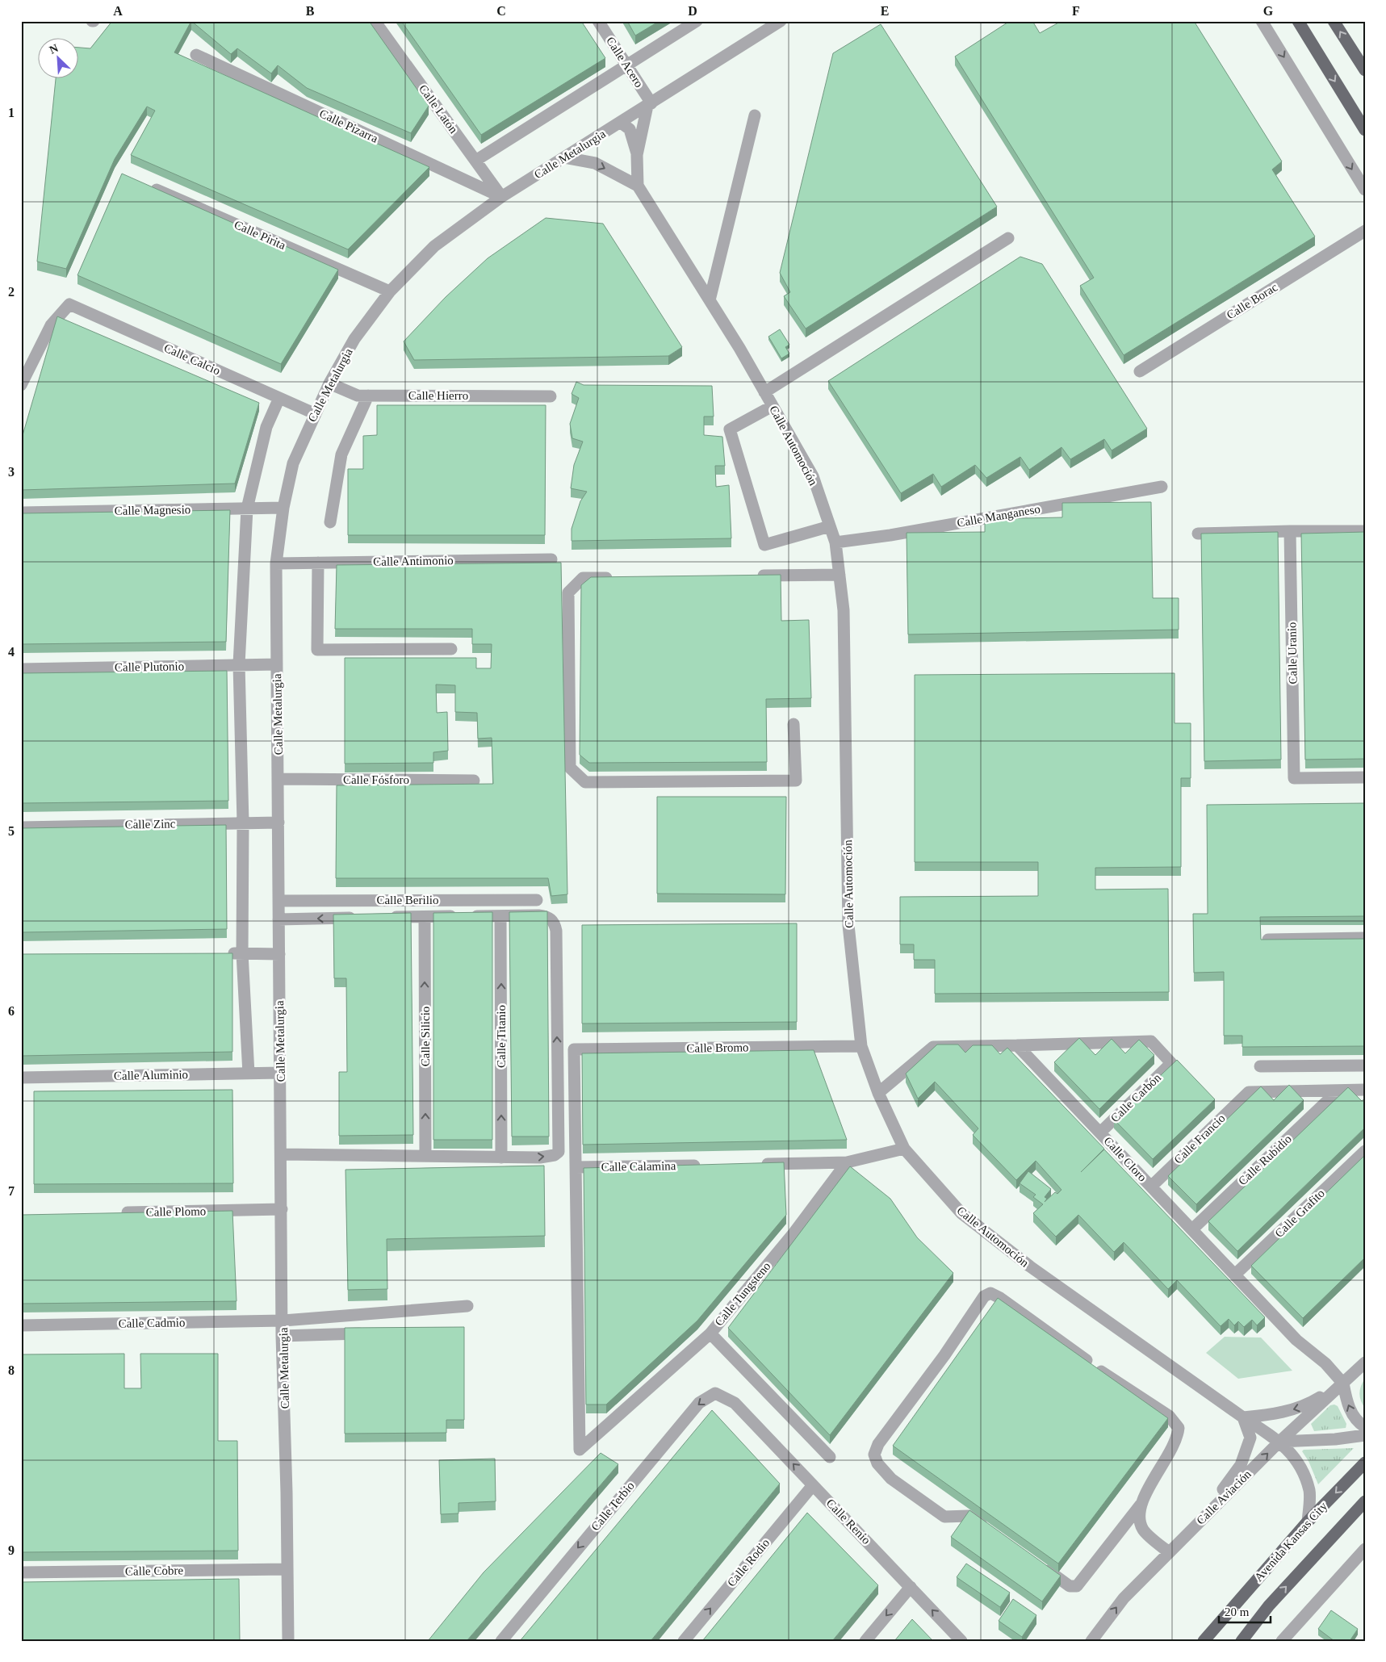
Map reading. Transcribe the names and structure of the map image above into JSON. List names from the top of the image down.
{
  "streets": {
    "main road": ["Avenida Kansas City"],
    "street": [
      "Calle Acero",
      "Calle Latón",
      "Calle Pizarra",
      "Calle Metalurgia",
      "Calle Pirita",
      "Calle Borac",
      "Calle Calcio",
      "Calle Hierro",
      "Calle Automoción",
      "Calle Magnesio",
      "Calle Manganeso",
      "Calle Antimonio",
      "Calle Uranio",
      "Calle Plutonio",
      "Calle Fósforo",
      "Calle Zinc",
      "Calle Berilio",
      "Calle Silicio",
      "Calle Titanio",
      "Calle Bromo",
      "Calle Aluminio",
      "Calle Carbón",
      "Calle Francio",
      "Calle Cloro",
      "Calle Rubidio",
      "Calle Calamina",
      "Calle Plomo",
      "Calle Grafito",
      "Calle Tungsteno",
      "Calle Cadmio",
      "Calle Aviación",
      "Calle Terbio",
      "Calle Renio",
      "Calle Rodio",
      "Calle Cobre"
    ]
  },
  "crossings": [
    ["Calle Acero", "Calle Metalurgia"],
    ["Calle Latón", "Calle Pizarra"],
    ["Calle Latón", "Calle Metalurgia"],
    ["Calle Pizarra", "Calle Metalurgia"],
    ["Calle Metalurgia", "Calle Pirita"],
    ["Calle Metalurgia", "Calle Calcio"],
    ["Calle Metalurgia", "Calle Hierro"],
    ["Calle Metalurgia", "Calle Magnesio"],
    ["Calle Metalurgia", "Calle Antimonio"],
    ["Calle Metalurgia", "Calle Plutonio"],
    ["Calle Metalurgia", "Calle Fósforo"],
    ["Calle Metalurgia", "Calle Zinc"],
    ["Calle Metalurgia", "Calle Berilio"],
    ["Calle Metalurgia", "Calle Aluminio"],
    ["Calle Metalurgia", "Calle Plomo"],
    ["Calle Metalurgia", "Calle Cadmio"],
    ["Calle Metalurgia", "Calle Cobre"],
    ["Calle Automoción", "Calle Manganeso"],
    ["Calle Automoción", "Calle Bromo"],
    ["Calle Automoción", "Calle Aviación"],
    ["Calle Automoción", "Avenida Kansas City"],
    ["Calle Bromo", "Calle Calamina"],
    ["Calle Bromo", "Calle Tungsteno"],
    ["Calle Carbón", "Calle Cloro"],
    ["Calle Francio", "Calle Cloro"],
    ["Calle Francio", "Calle Rubidio"],
    ["Calle Cloro", "Calle Rubidio"],
    ["Calle Cloro", "Calle Grafito"],
    ["Calle Cloro", "Calle Aviación"],
    ["Calle Calamina", "Calle Tungsteno"],
    ["Calle Terbio", "Calle Renio"],
    ["Calle Renio", "Calle Rodio"]
  ],
  "one_way": [
    "Calle Silicio",
    "Calle Titanio",
    "Calle Aviación",
    "Calle Terbio",
    "Calle Rodio"
  ],
  "scale_bar": "20 m",
  "north": "top left",
  "grid": {
    "columns": [
      "A",
      "B",
      "C",
      "D",
      "E",
      "F",
      "G"
    ],
    "rows": [
      "1",
      "2",
      "3",
      "4",
      "5",
      "6",
      "7",
      "8",
      "9"
    ]
  }
}
